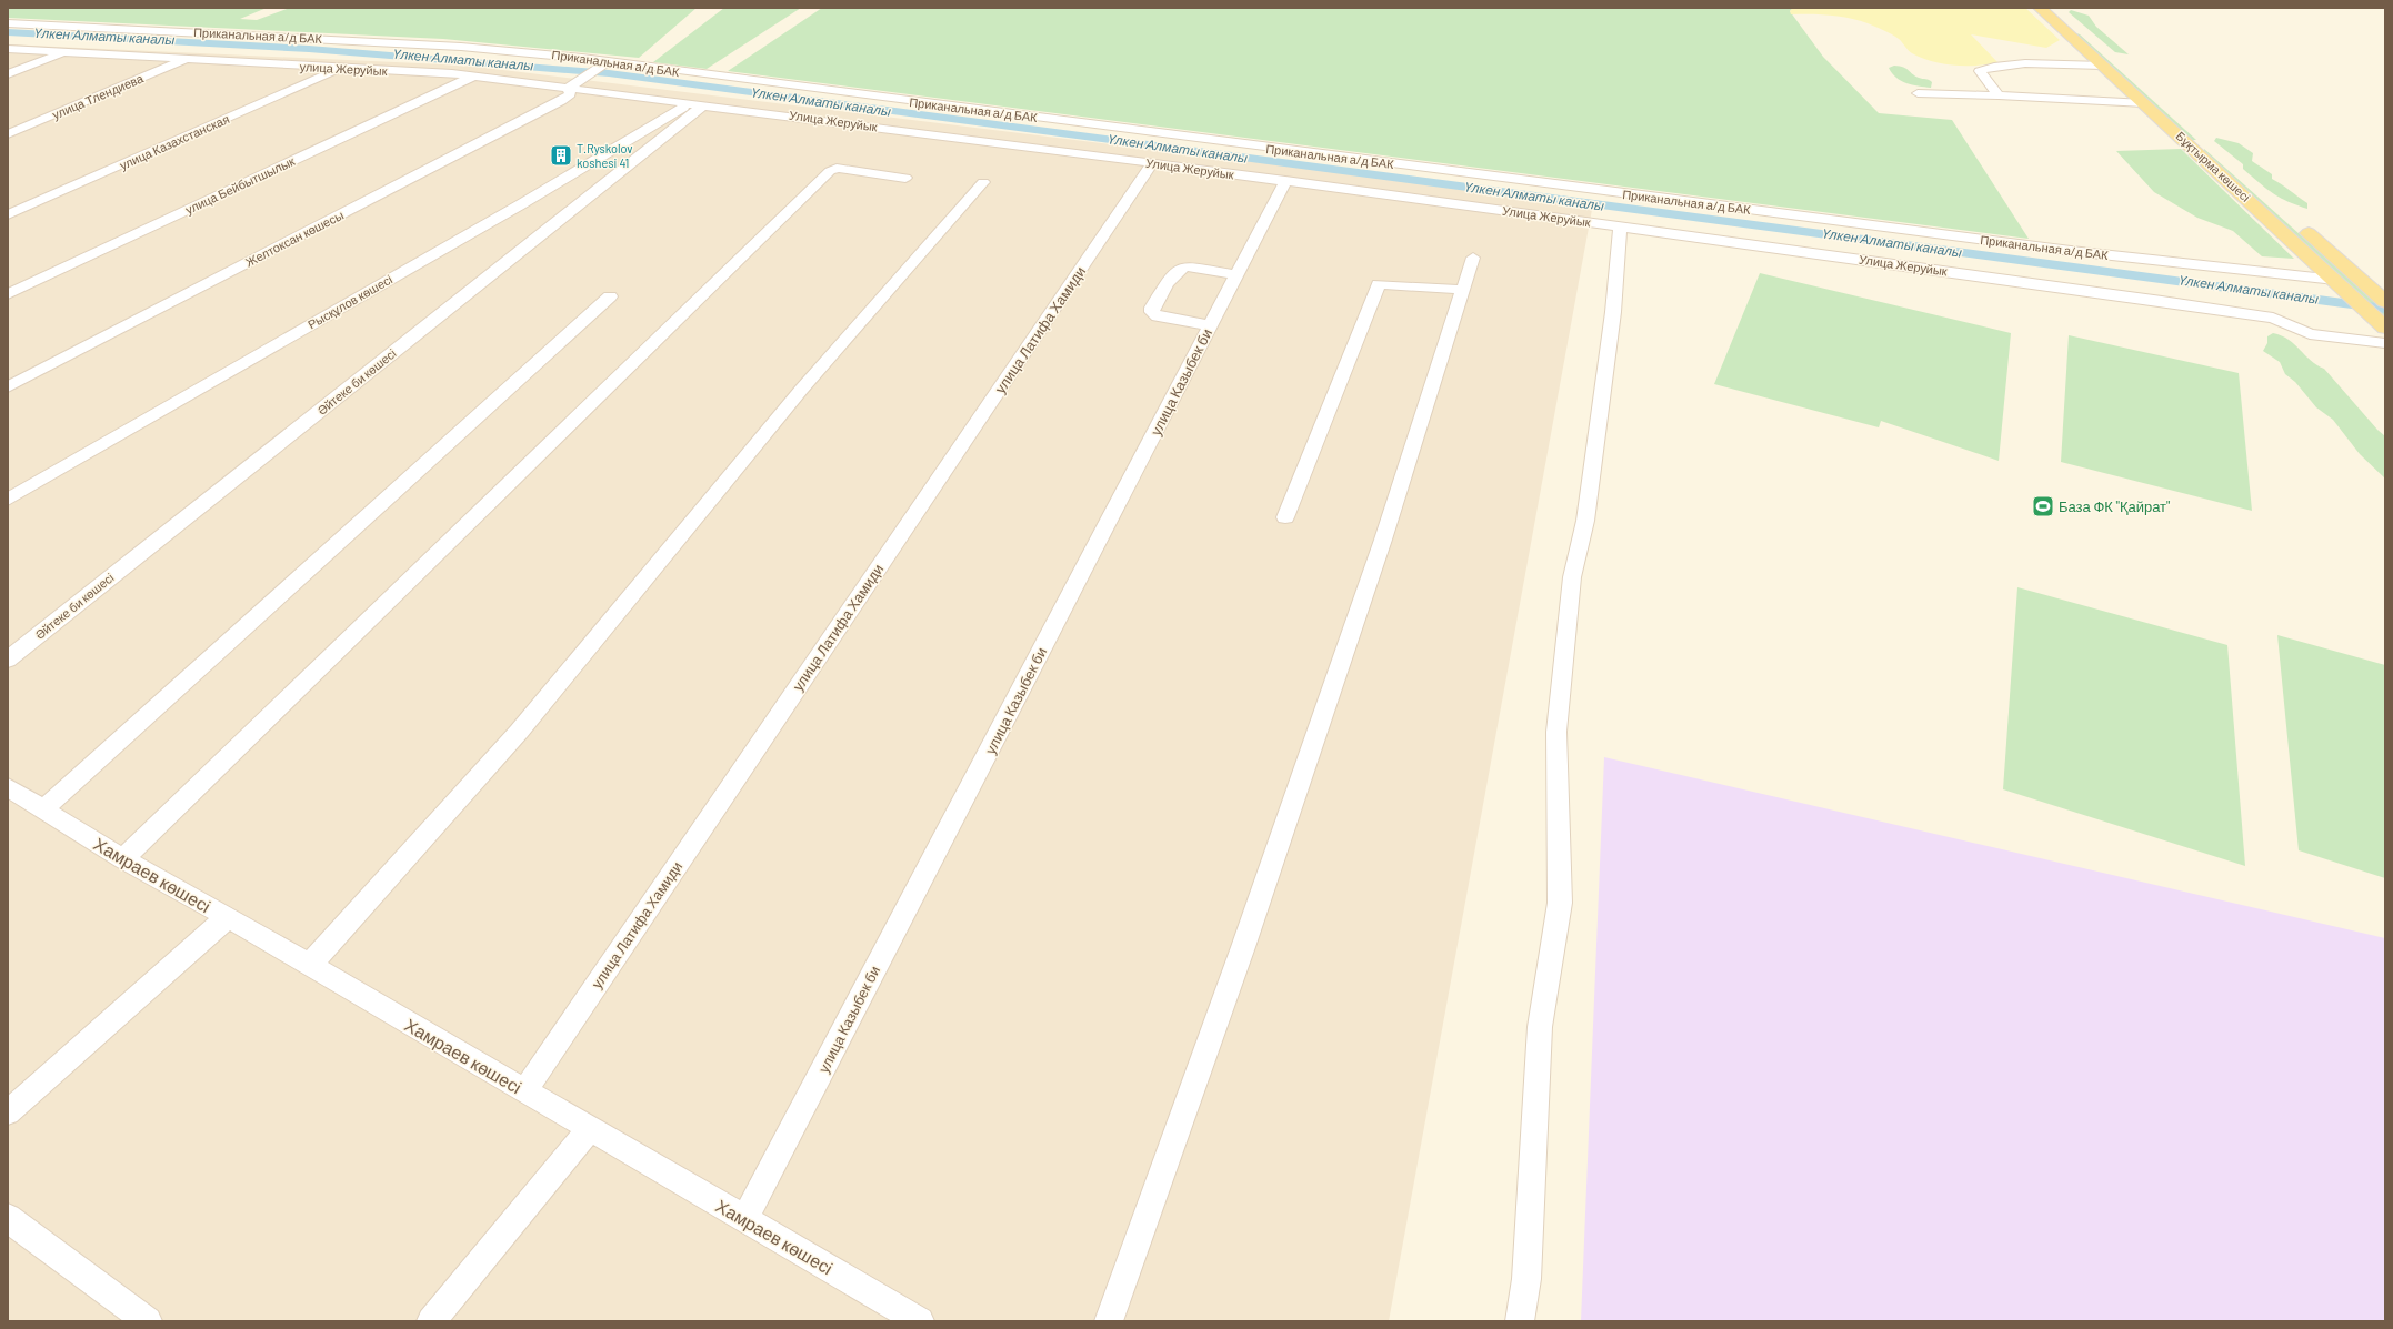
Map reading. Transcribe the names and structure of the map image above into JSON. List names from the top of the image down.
{
  "streets": {
    "main road": ["Приканальная а/д БАК", "Бұқтырма көшесі"],
    "street": [
      "улица Жеруйык",
      "улица Тлендиева",
      "Улица Жеруйык",
      "улица Казахстанская",
      "улица Бейбытшылык",
      "Желтоксан көшесы",
      "Рысқұлов көшесі",
      "улица Латифа Хамиди",
      "Әйтеке би көшесі",
      "улица Казыбек би",
      "Хамраев көшесі"
    ]
  },
  "crossings": [
    ["Приканальная а/д БАК", "Бұқтырма көшесі"],
    ["Приканальная а/д БАК", "Желтоксан көшесы"],
    ["улица Жеруйык", "улица Тлендиева"],
    ["улица Жеруйык", "Улица Жеруйык"],
    ["улица Жеруйык", "улица Казахстанская"],
    ["улица Жеруйык", "улица Бейбытшылык"],
    ["улица Жеруйык", "Желтоксан көшесы"],
    ["улица Жеруйык", "Рысқұлов көшесі"],
    ["улица Жеруйык", "Әйтеке би көшесі"],
    ["Улица Жеруйык", "Рысқұлов көшесі"],
    ["Улица Жеруйык", "улица Латифа Хамиди"],
    ["Улица Жеруйык", "Әйтеке би көшесі"],
    ["Улица Жеруйык", "улица Казыбек би"],
    ["Рысқұлов көшесі", "Әйтеке би көшесі"],
    ["улица Латифа Хамиди", "Хамраев көшесі"],
    ["улица Казыбек би", "Хамраев көшесі"]
  ],
  "water": ["Үлкен Алматы каналы"],
  "places": {
    "building": ["T.Ryskolov koshesi 41"],
    "sports": ["База ФК \"Қайрат\""]
  }
}
